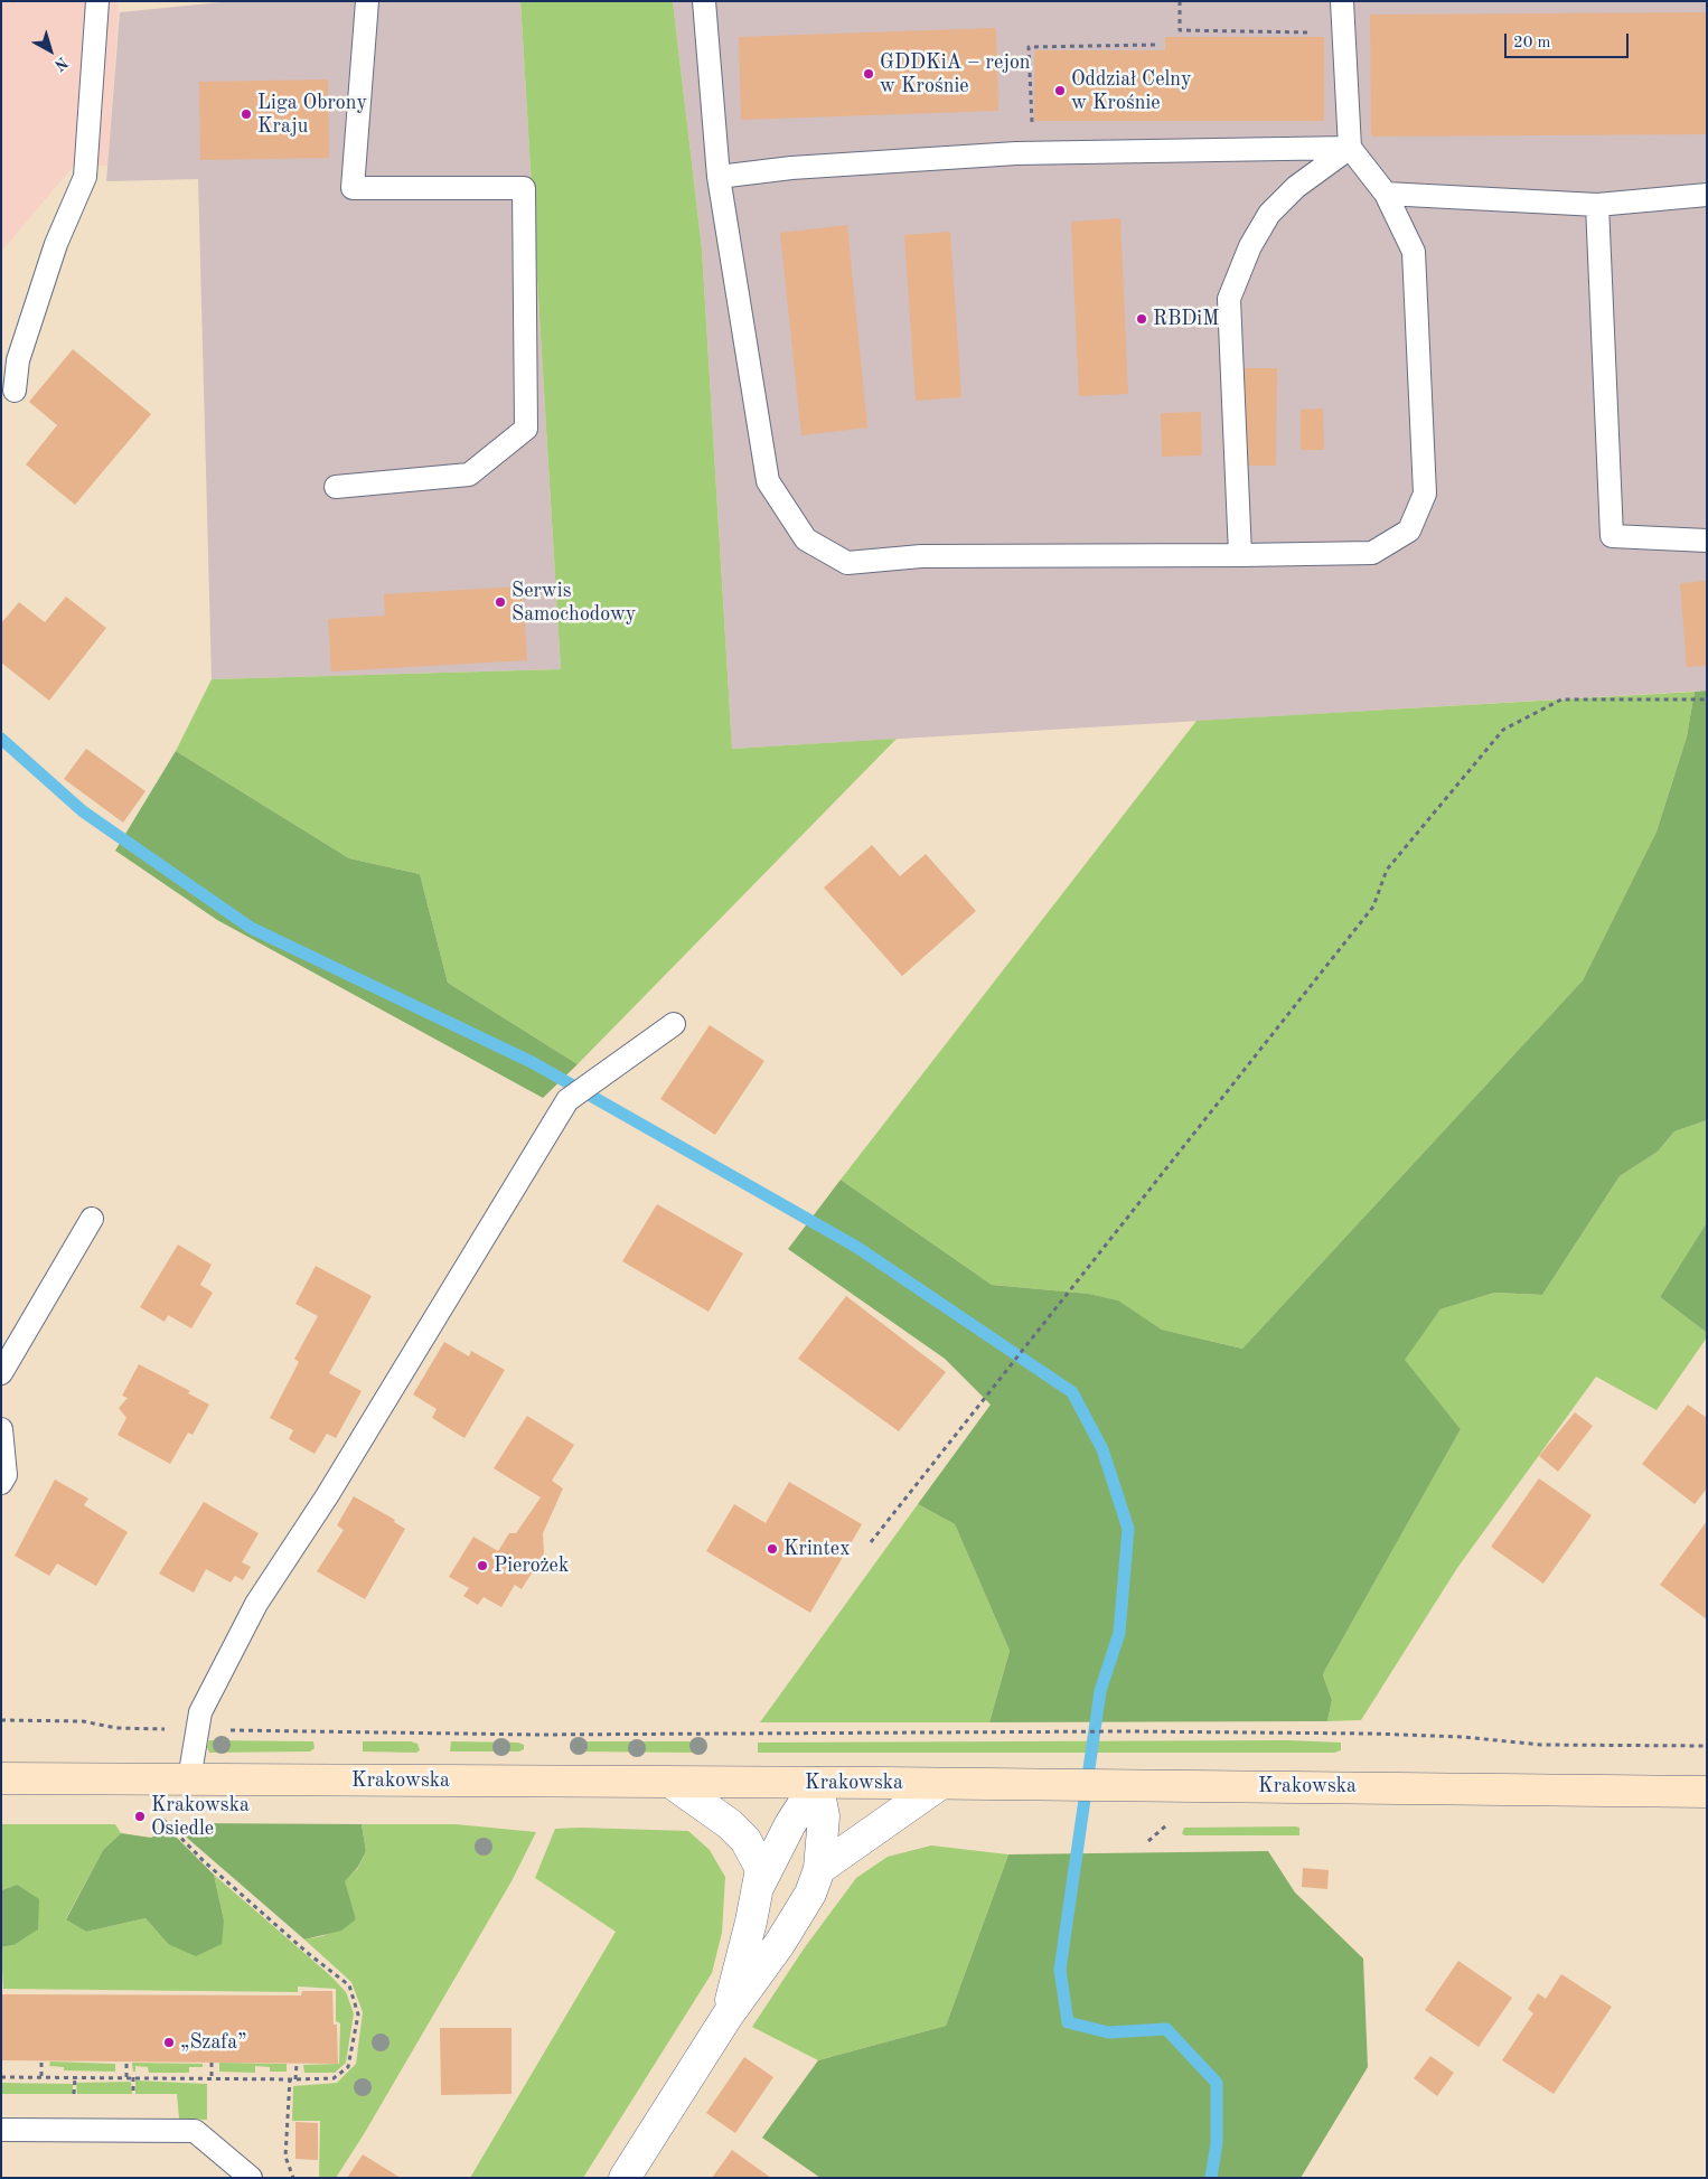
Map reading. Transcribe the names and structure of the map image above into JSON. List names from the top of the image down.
{
  "streets": {
    "main road": ["Krakowska"]
  },
  "places": [
    "GDDKiA – rejon w Krośnie",
    "Oddział Celny w Krośnie",
    "Liga Obrony Kraju",
    "RBDiM",
    "Serwis Samochodowy",
    "Krintex",
    "Pierożek",
    "Krakowska Osiedle",
    "„Szafa”"
  ],
  "scale_bar": "20 m",
  "north": "bottom right"
}
